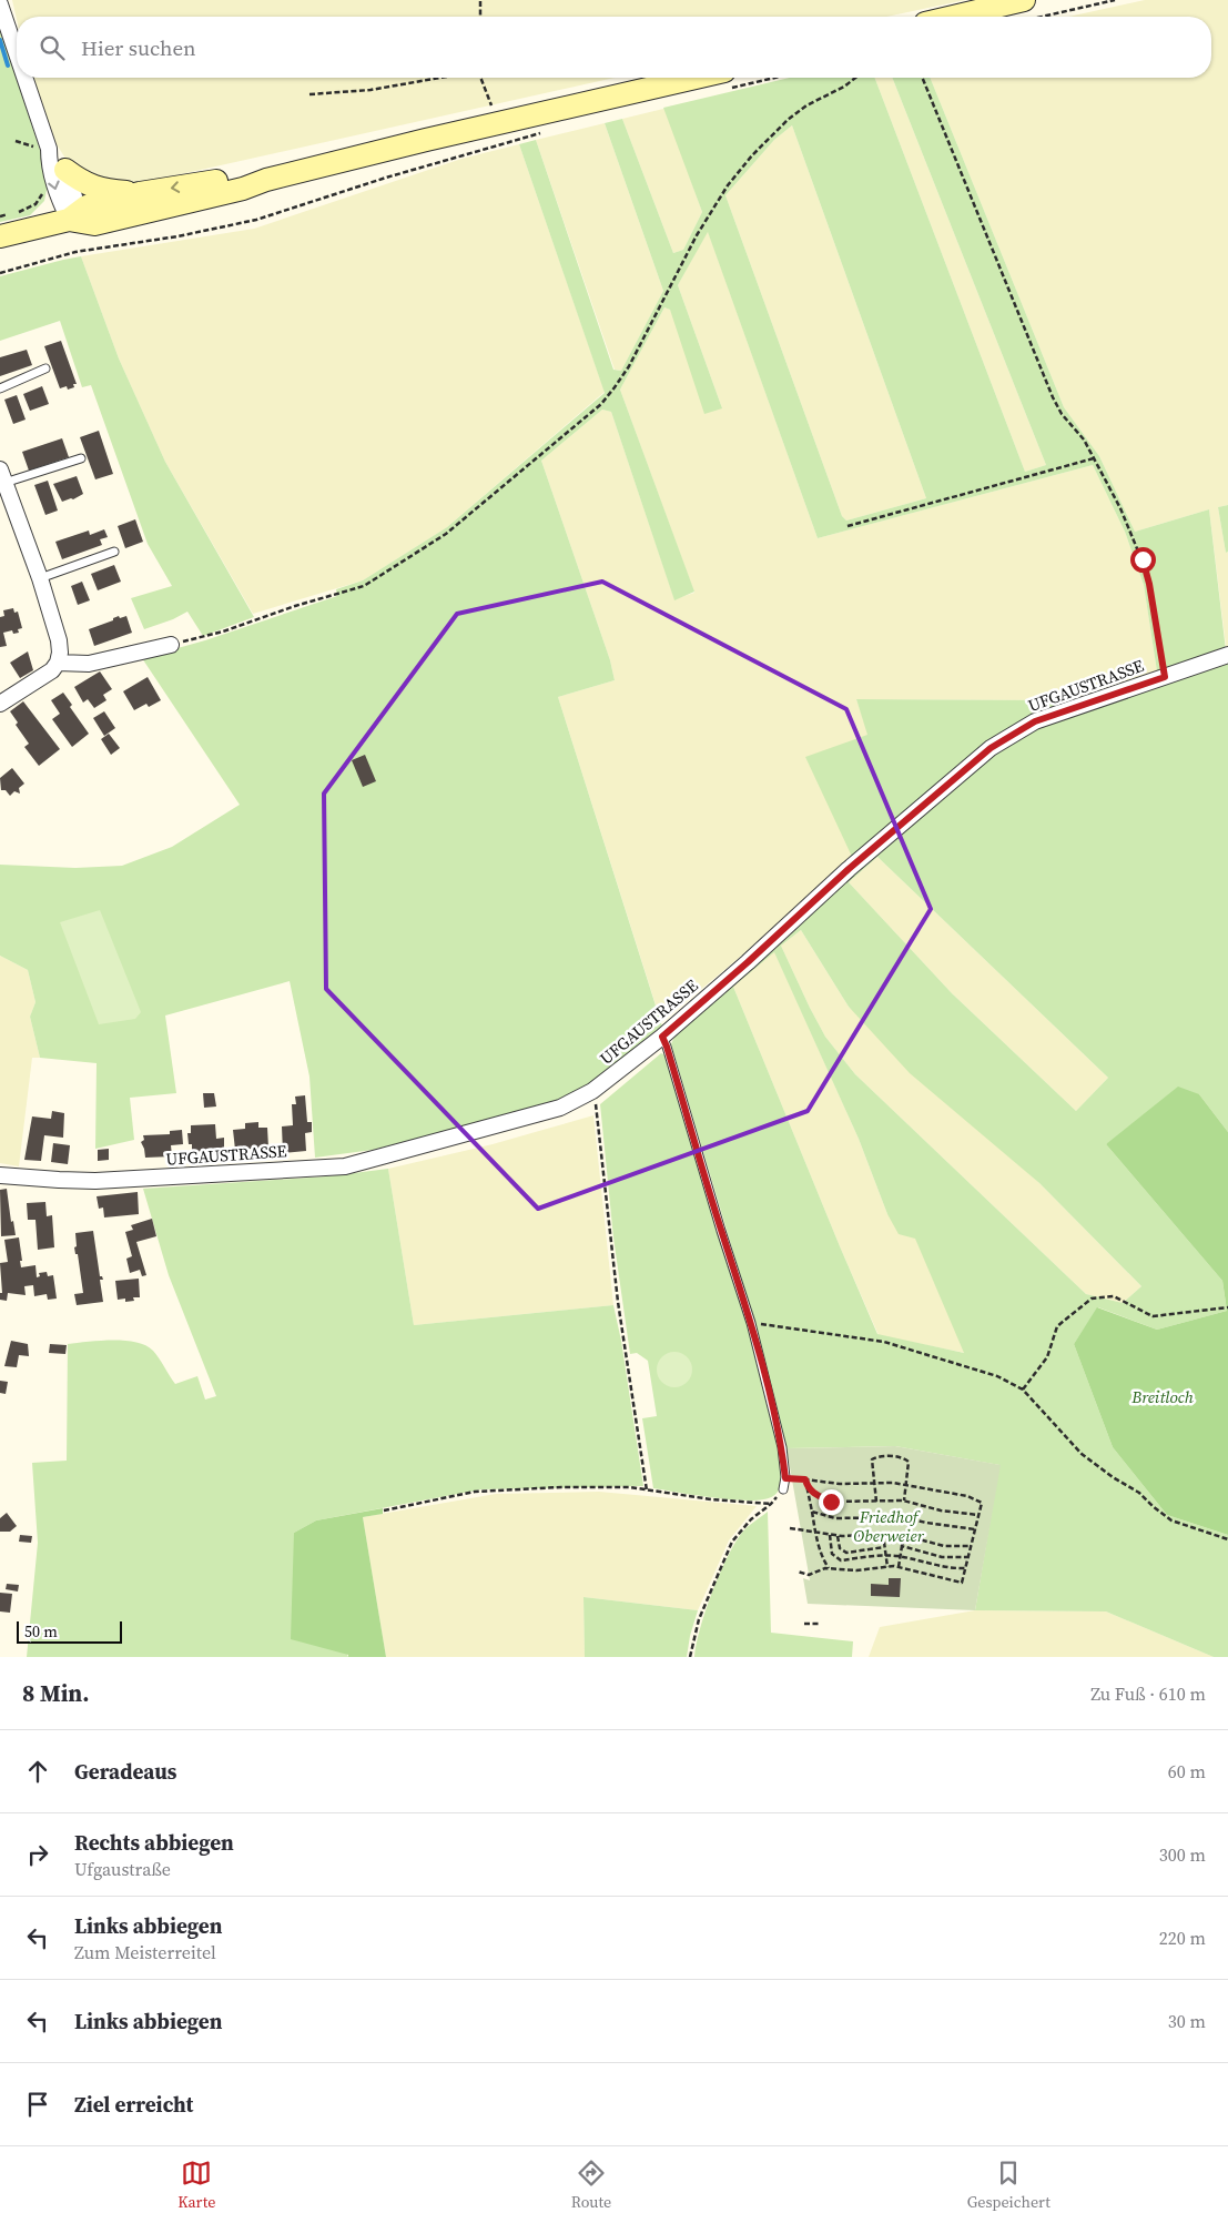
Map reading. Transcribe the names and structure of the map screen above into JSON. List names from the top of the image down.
{
  "streets": {
    "street": ["UFGAUSTRASSE"]
  },
  "parks": ["Breitloch", "Friedhof Oberweier"],
  "scale_bar": "50 m",
  "page": {
    "search": "Hier suchen",
    "scale": "50 m",
    "heading": ["8 Min.", "Zu Fuß · 610 m"],
    "list": [
      ["Geradeaus", "60 m"],
      ["Rechts abbiegen", "Ufgaustraße", "300 m"],
      ["Links abbiegen", "Zum Meisterreitel", "220 m"],
      ["Links abbiegen", "30 m"],
      "Ziel erreicht"
    ],
    "nav": ["Karte", "Route", "Gespeichert"]
  }
}
